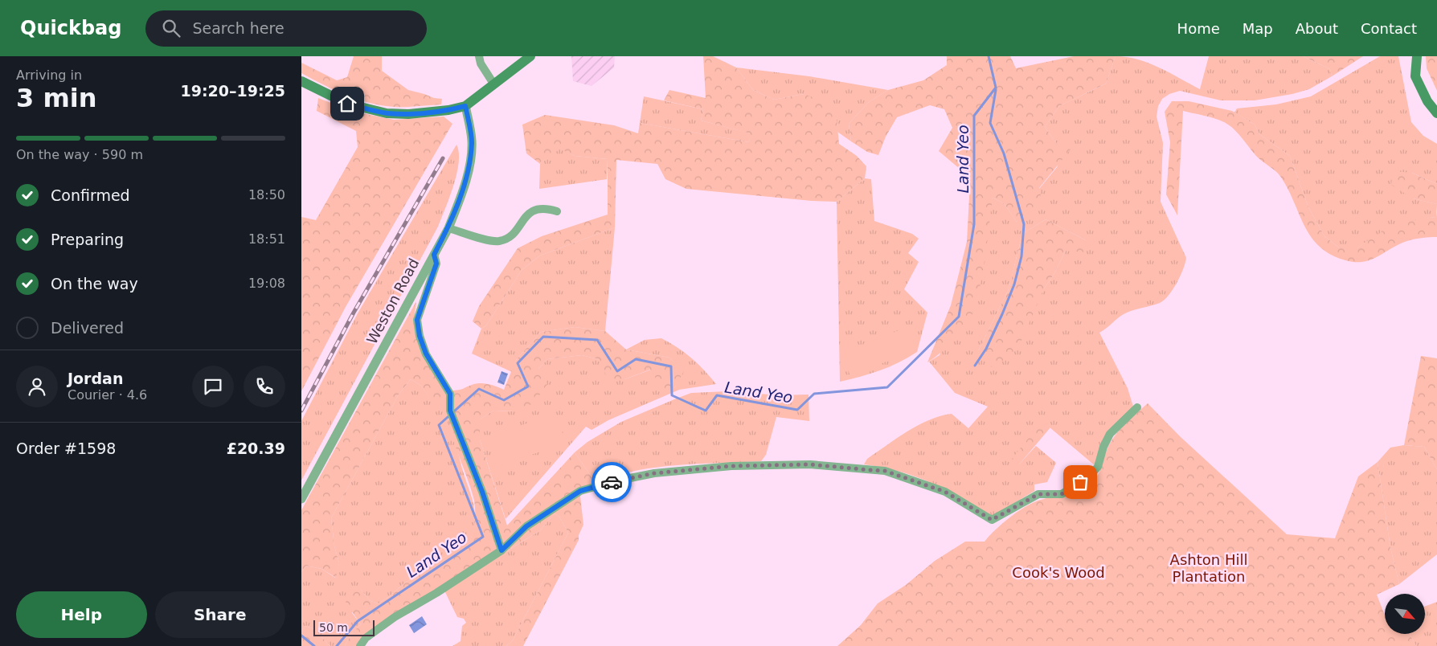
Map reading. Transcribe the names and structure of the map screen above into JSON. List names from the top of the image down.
{
  "streets": {
    "street": ["Weston Road"]
  },
  "water": ["Land Yeo"],
  "parks": ["Ashton Hill Plantation", "Cook's Wood"],
  "scale_bar": "50 m",
  "north": "bottom right",
  "page": {
    "header": "Quickbag",
    "search": "Search here",
    "nav": [
      "Home",
      "Map",
      "About",
      "Contact"
    ],
    "heading": ["3 min", "Arriving in", "19:20–19:25"],
    "panel": [
      "Jordan",
      "Courier · 4.6",
      "Order #1598",
      "£20.39"
    ],
    "bar": "On the way · 590 m",
    "list": [
      ["Confirmed", "18:50"],
      ["Preparing", "18:51"],
      ["On the way", "19:08"],
      "Delivered"
    ],
    "buttons": ["Help", "Share"],
    "scale": "50 m"
  }
}
